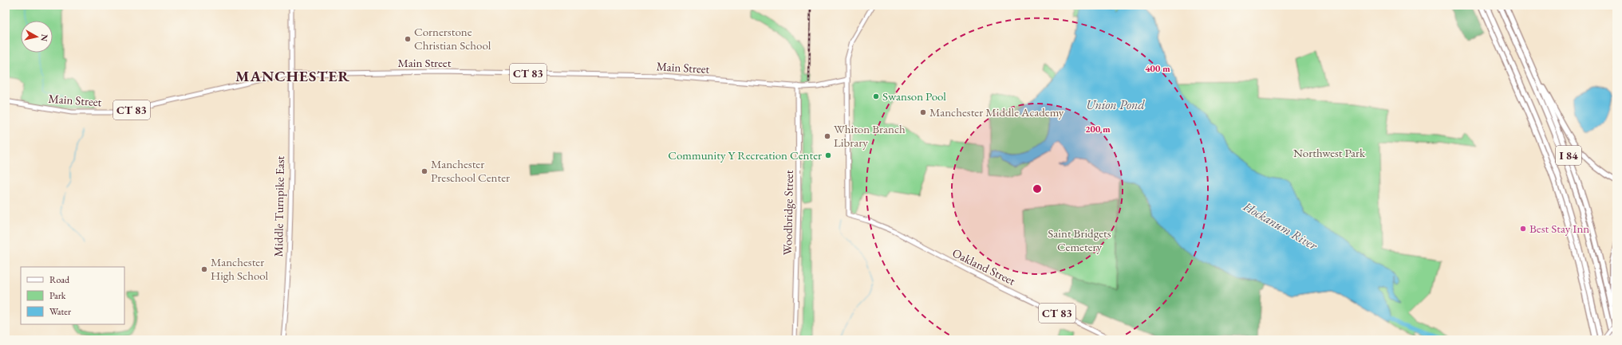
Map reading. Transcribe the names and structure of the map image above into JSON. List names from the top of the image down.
{
  "streets": {
    "highway": ["I 84"],
    "main road": [
      "Main Street",
      "CT 83",
      "Middle Turnpike East",
      "Woodbridge Street",
      "Oakland Street"
    ]
  },
  "crossings": [
    ["Main Street", "Middle Turnpike East"],
    ["Main Street", "Woodbridge Street"],
    ["Main Street", "Oakland Street"]
  ],
  "districts": ["MANCHESTER"],
  "water": ["Union Pond", "Hockanum River"],
  "parks": ["Northwest Park", "Saint Bridgets Cemetery"],
  "places": [
    "Cornerstone Christian School",
    "Swanson Pool",
    "Manchester Middle Academy",
    "Whiton Branch Library",
    "Community Y Recreation Center",
    "Manchester Preschool Center",
    "Best Stay Inn",
    "Manchester High School"
  ],
  "legend": ["Road", "Park", "Water"],
  "north": "right",
  "rings": ["400 m", "200 m"]
}
